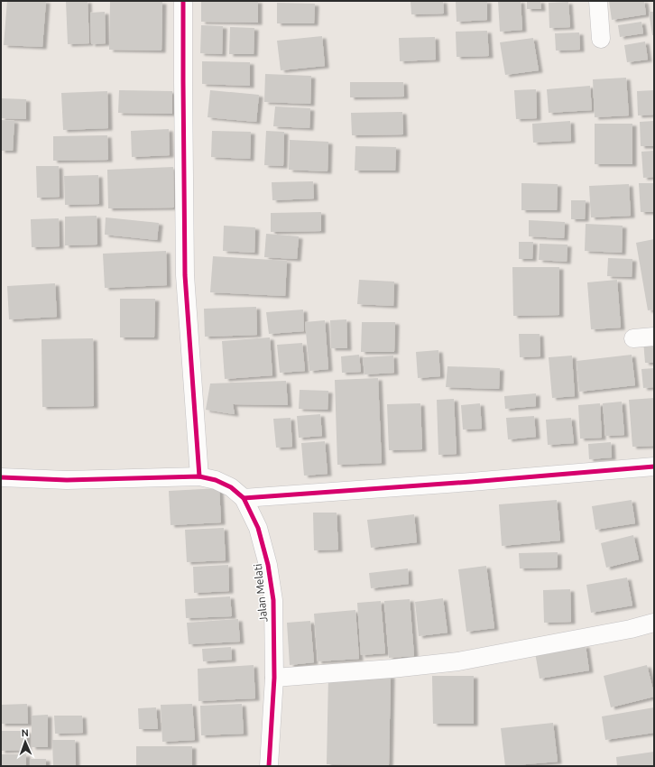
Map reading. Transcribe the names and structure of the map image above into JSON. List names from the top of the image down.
{
  "streets": {
    "street": ["Jalan Melati"]
  },
  "north": "top"
}
